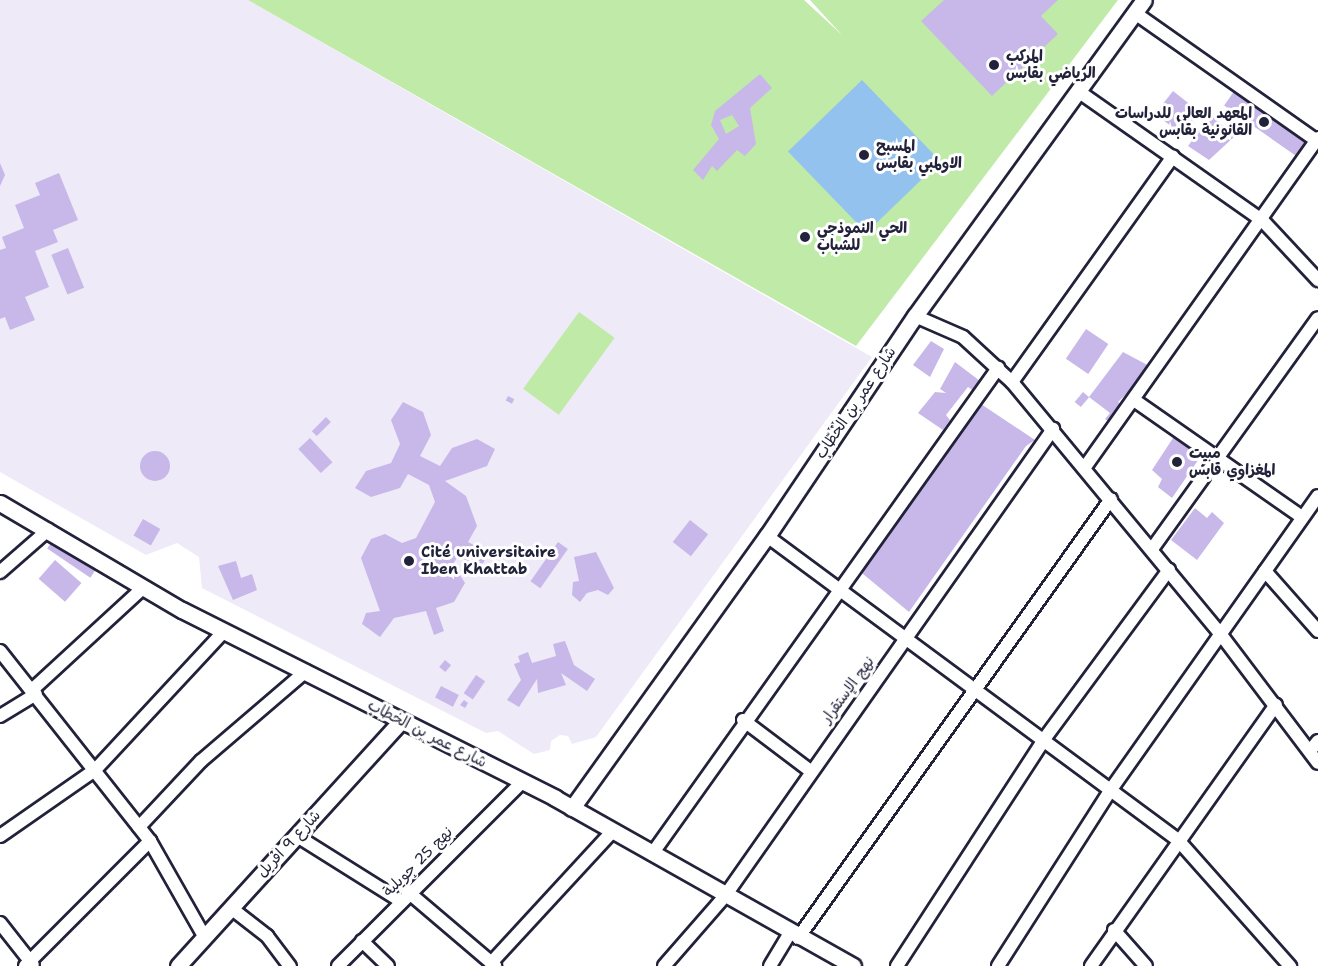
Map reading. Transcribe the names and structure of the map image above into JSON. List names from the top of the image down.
{
  "streets": {
    "street": [
      "شارع عمر بن الخطّاب",
      "نهج الإستقرار",
      "شارع عمر بن الخطاب",
      "شارع 9 افريل",
      "نهج 25 جويلية"
    ]
  },
  "crossings": [
    ["شارع عمر بن الخطّاب", "شارع عمر بن الخطاب"],
    ["نهج الإستقرار", "شارع عمر بن الخطاب"],
    ["شارع عمر بن الخطاب", "شارع 9 افريل"],
    ["شارع عمر بن الخطاب", "نهج 25 جويلية"]
  ],
  "places": [
    "المركب الرياضي بقابس",
    "المعهد العالي للدراسات القانونية بقابس",
    "المسبح الاولمبي بقابس",
    "الحي النموذجي للشباب",
    "مبيت المغزاوي قابس",
    "Cité universitaire Iben Khattab"
  ]
}
